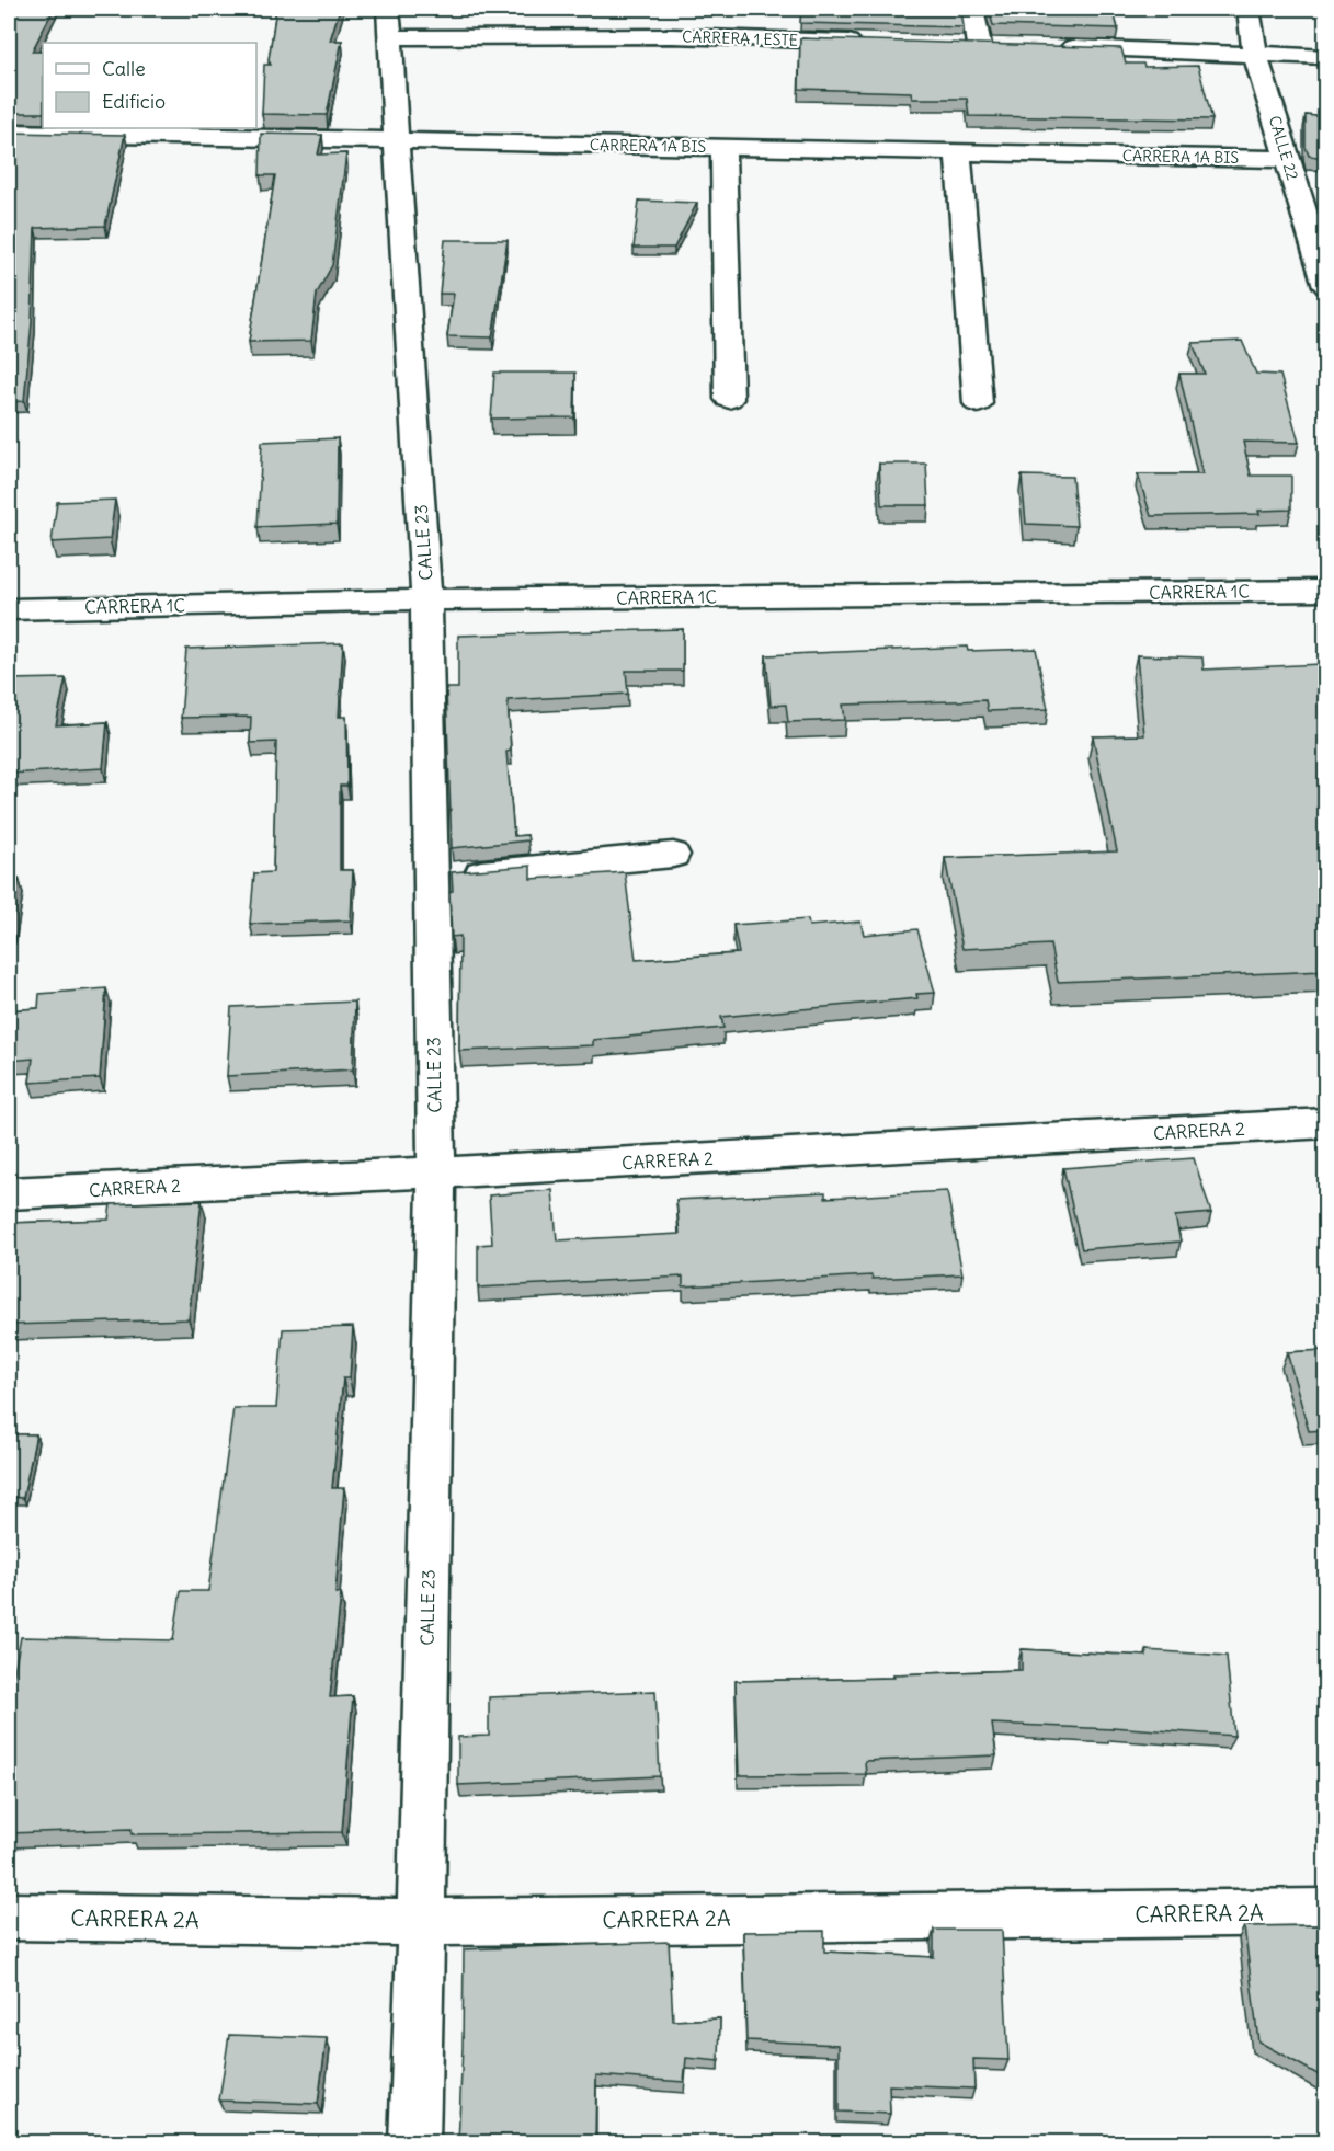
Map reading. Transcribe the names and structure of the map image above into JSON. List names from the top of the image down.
{
  "streets": {
    "street": [
      "CARRERA 1 ESTE",
      "CARRERA 1A BIS",
      "CALLE 22",
      "CALLE 23",
      "CARRERA 1C",
      "CARRERA 2",
      "CARRERA 2A"
    ]
  },
  "crossings": [
    ["CARRERA 1 ESTE", "CALLE 23"],
    ["CARRERA 1A BIS", "CALLE 22"],
    ["CARRERA 1A BIS", "CALLE 23"],
    ["CALLE 23", "CARRERA 1C"],
    ["CALLE 23", "CARRERA 2"],
    ["CALLE 23", "CARRERA 2A"]
  ],
  "legend": ["Calle", "Edificio"]
}
